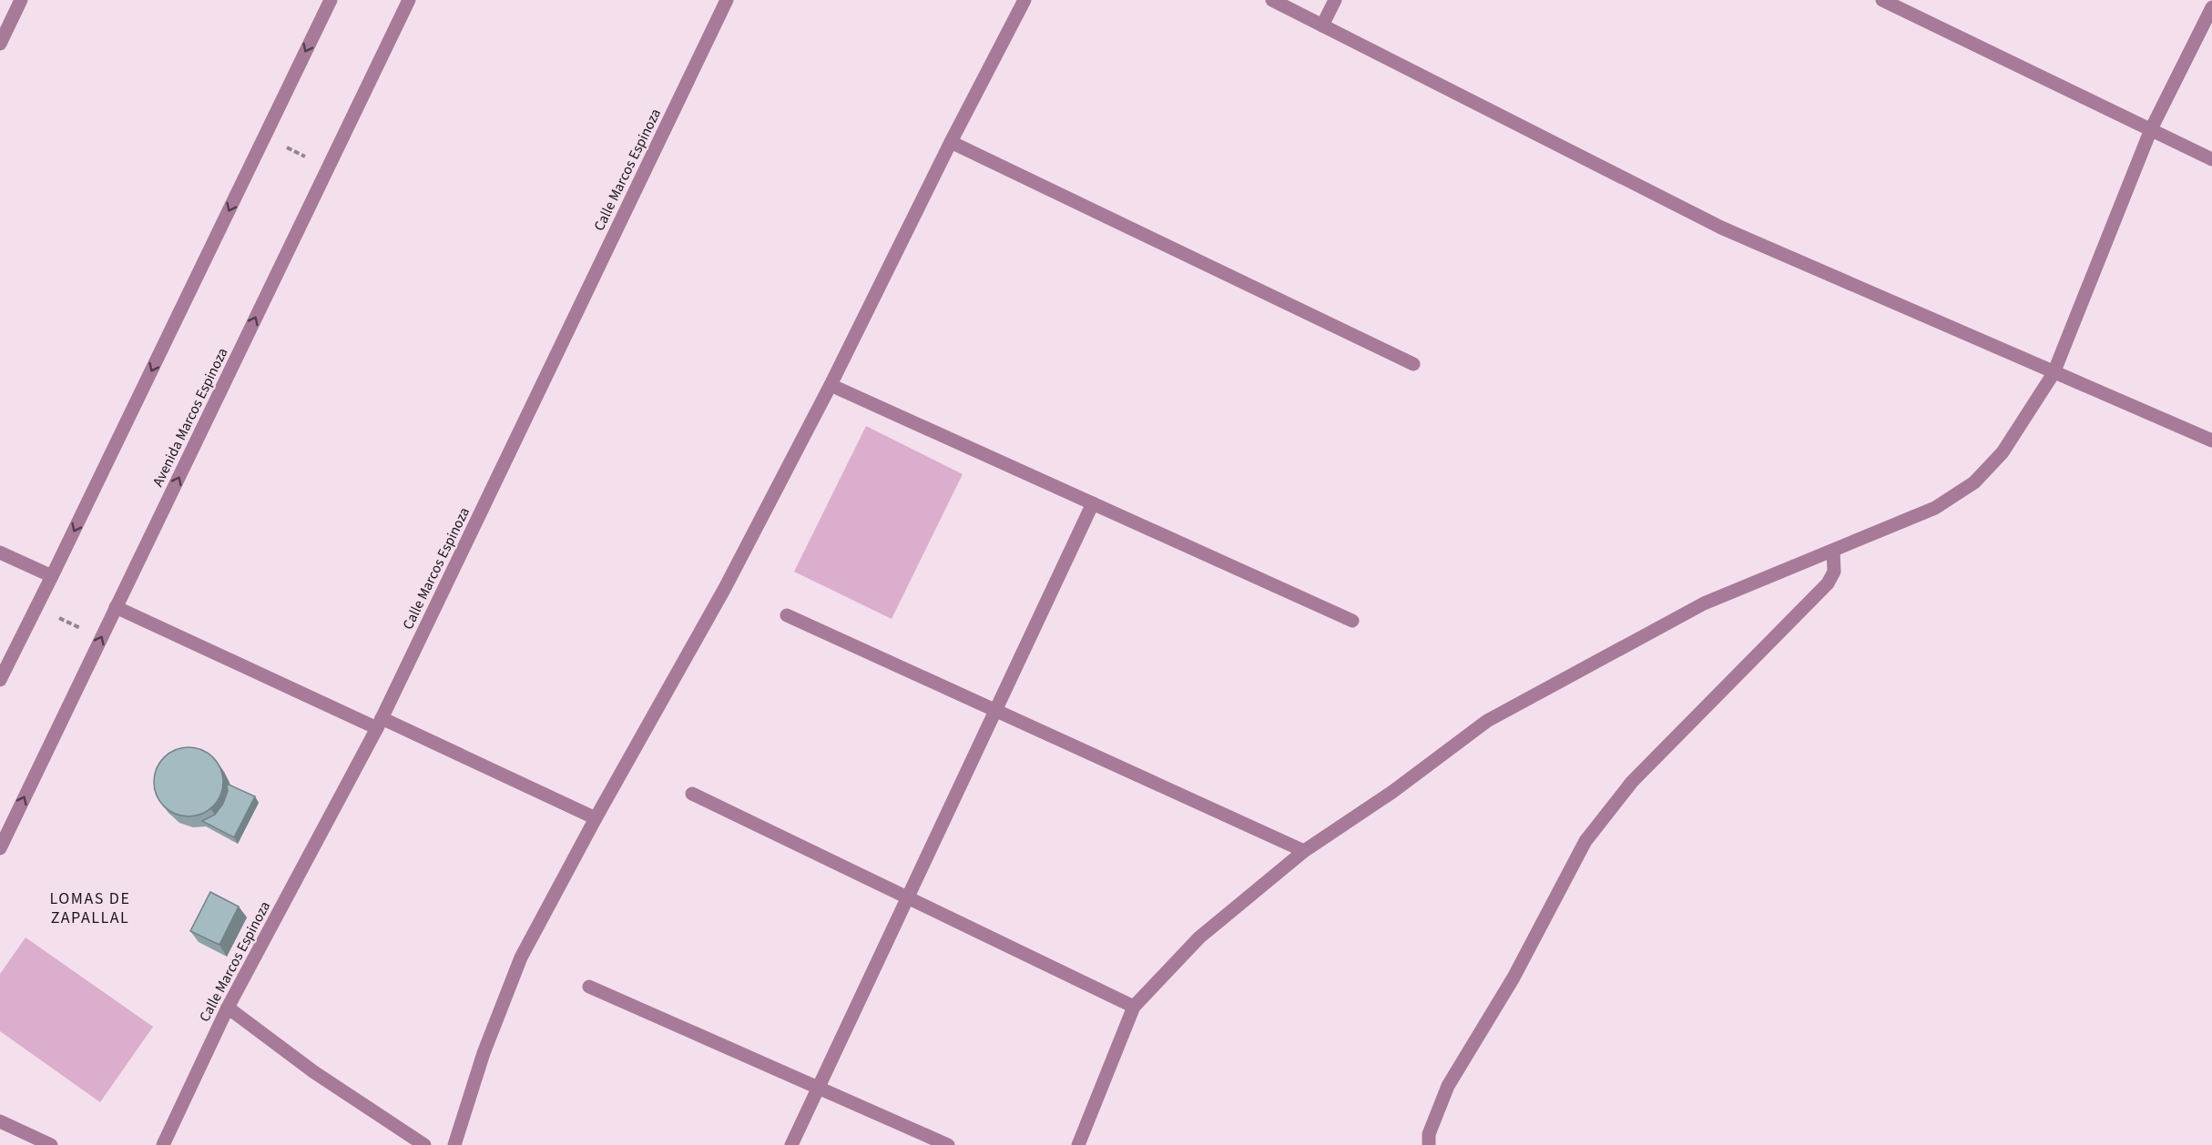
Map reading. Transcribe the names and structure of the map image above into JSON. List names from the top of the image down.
{
  "streets": {
    "street": ["Calle Marcos Espinoza", "Avenida Marcos Espinoza"]
  },
  "districts": ["LOMAS DE ZAPALLAL"]
}
